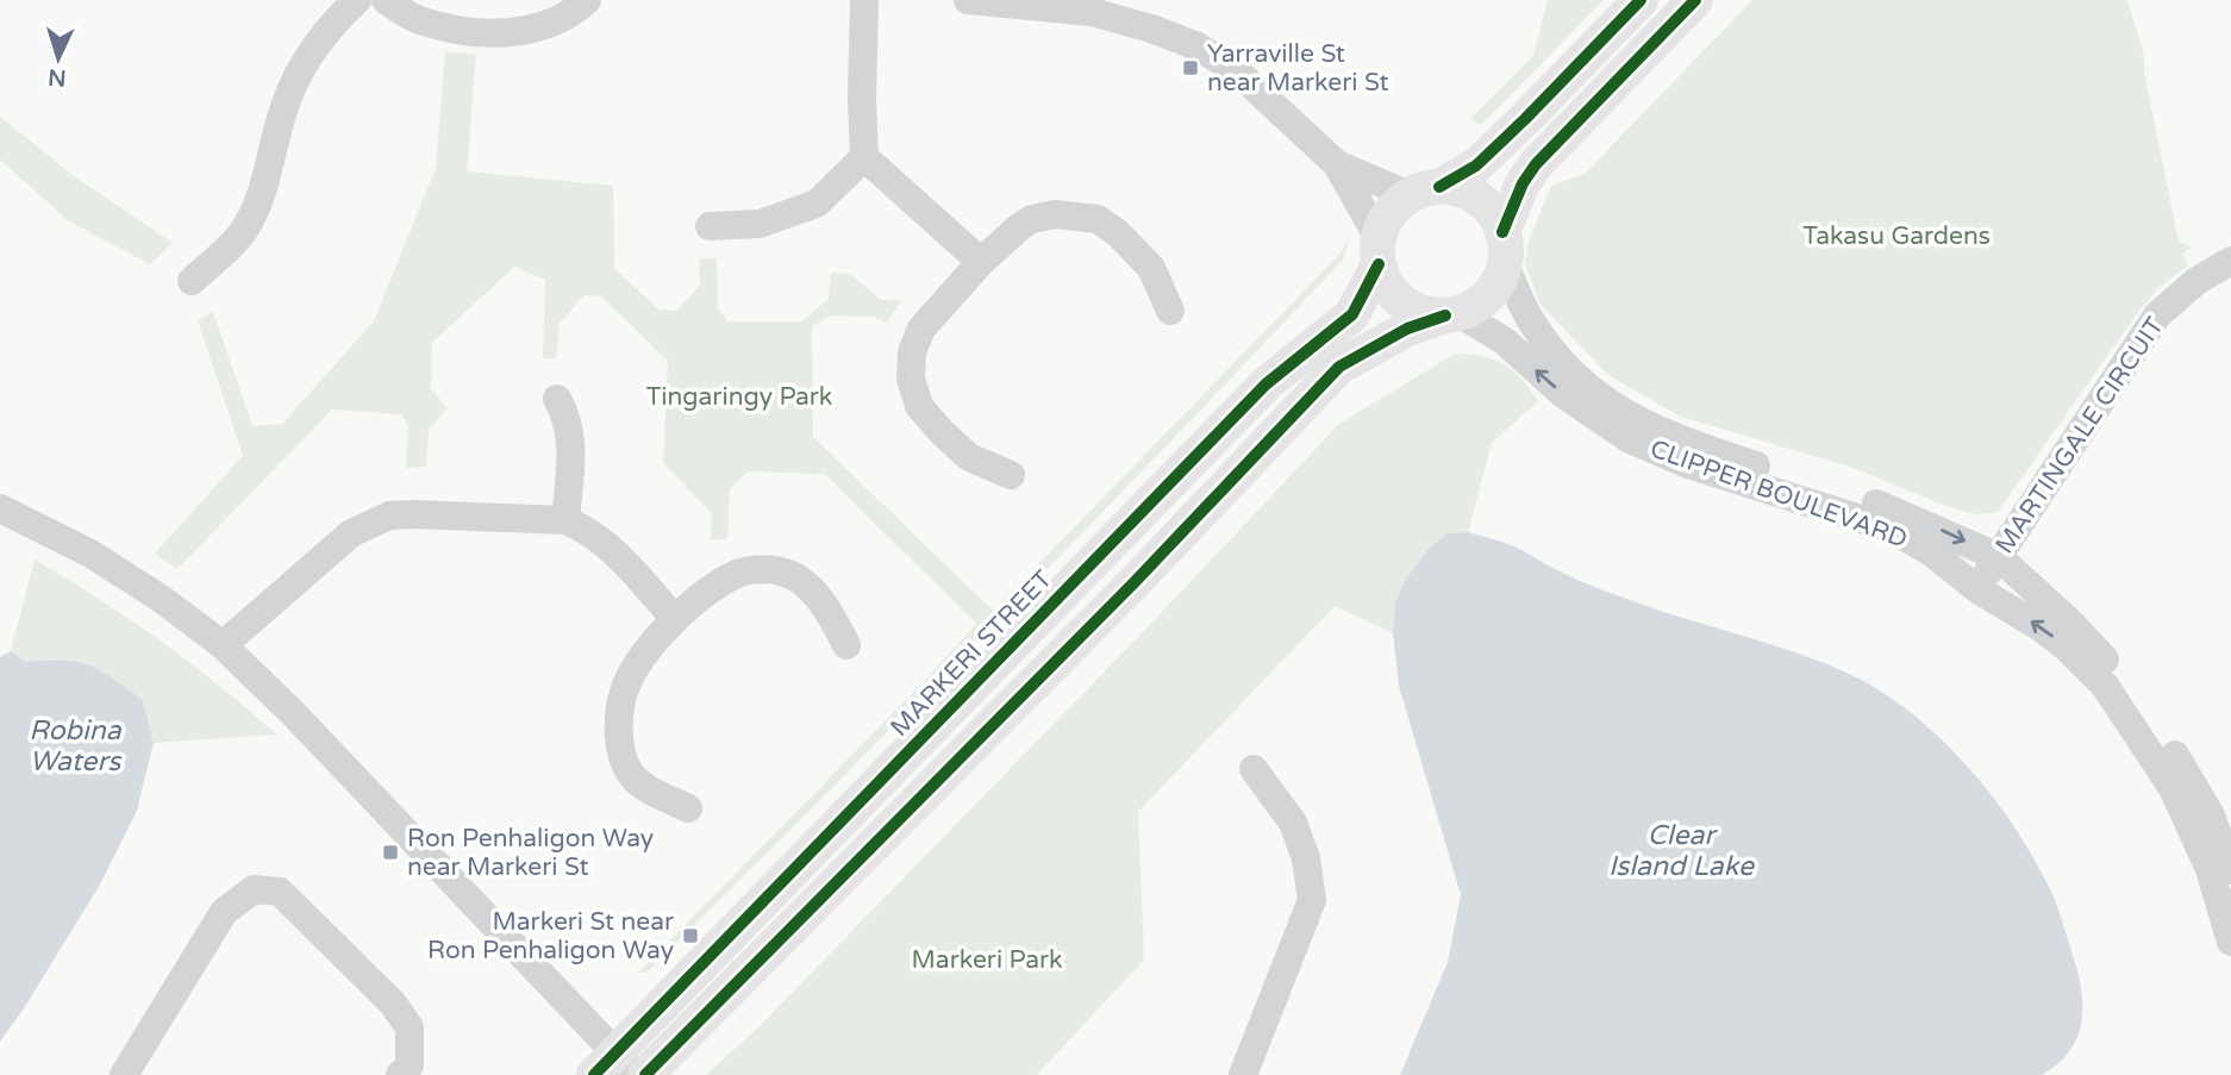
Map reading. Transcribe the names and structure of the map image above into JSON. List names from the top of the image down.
{
  "streets": {
    "main road": ["MARKERI STREET"],
    "street": ["MARTINGALE CIRCUIT", "CLIPPER BOULEVARD"]
  },
  "crossings": [
    ["MARTINGALE CIRCUIT", "CLIPPER BOULEVARD"],
    ["CLIPPER BOULEVARD", "MARKERI STREET"]
  ],
  "water": ["Robina Waters", "Clear Island Lake"],
  "parks": ["Takasu Gardens", "Tingaringy Park", "Markeri Park"],
  "places": {
    "transit": ["Yarraville St near Markeri St", "Ron Penhaligon Way near Markeri St", "Markeri St near Ron Penhaligon Way"]
  },
  "north": "bottom"
}
